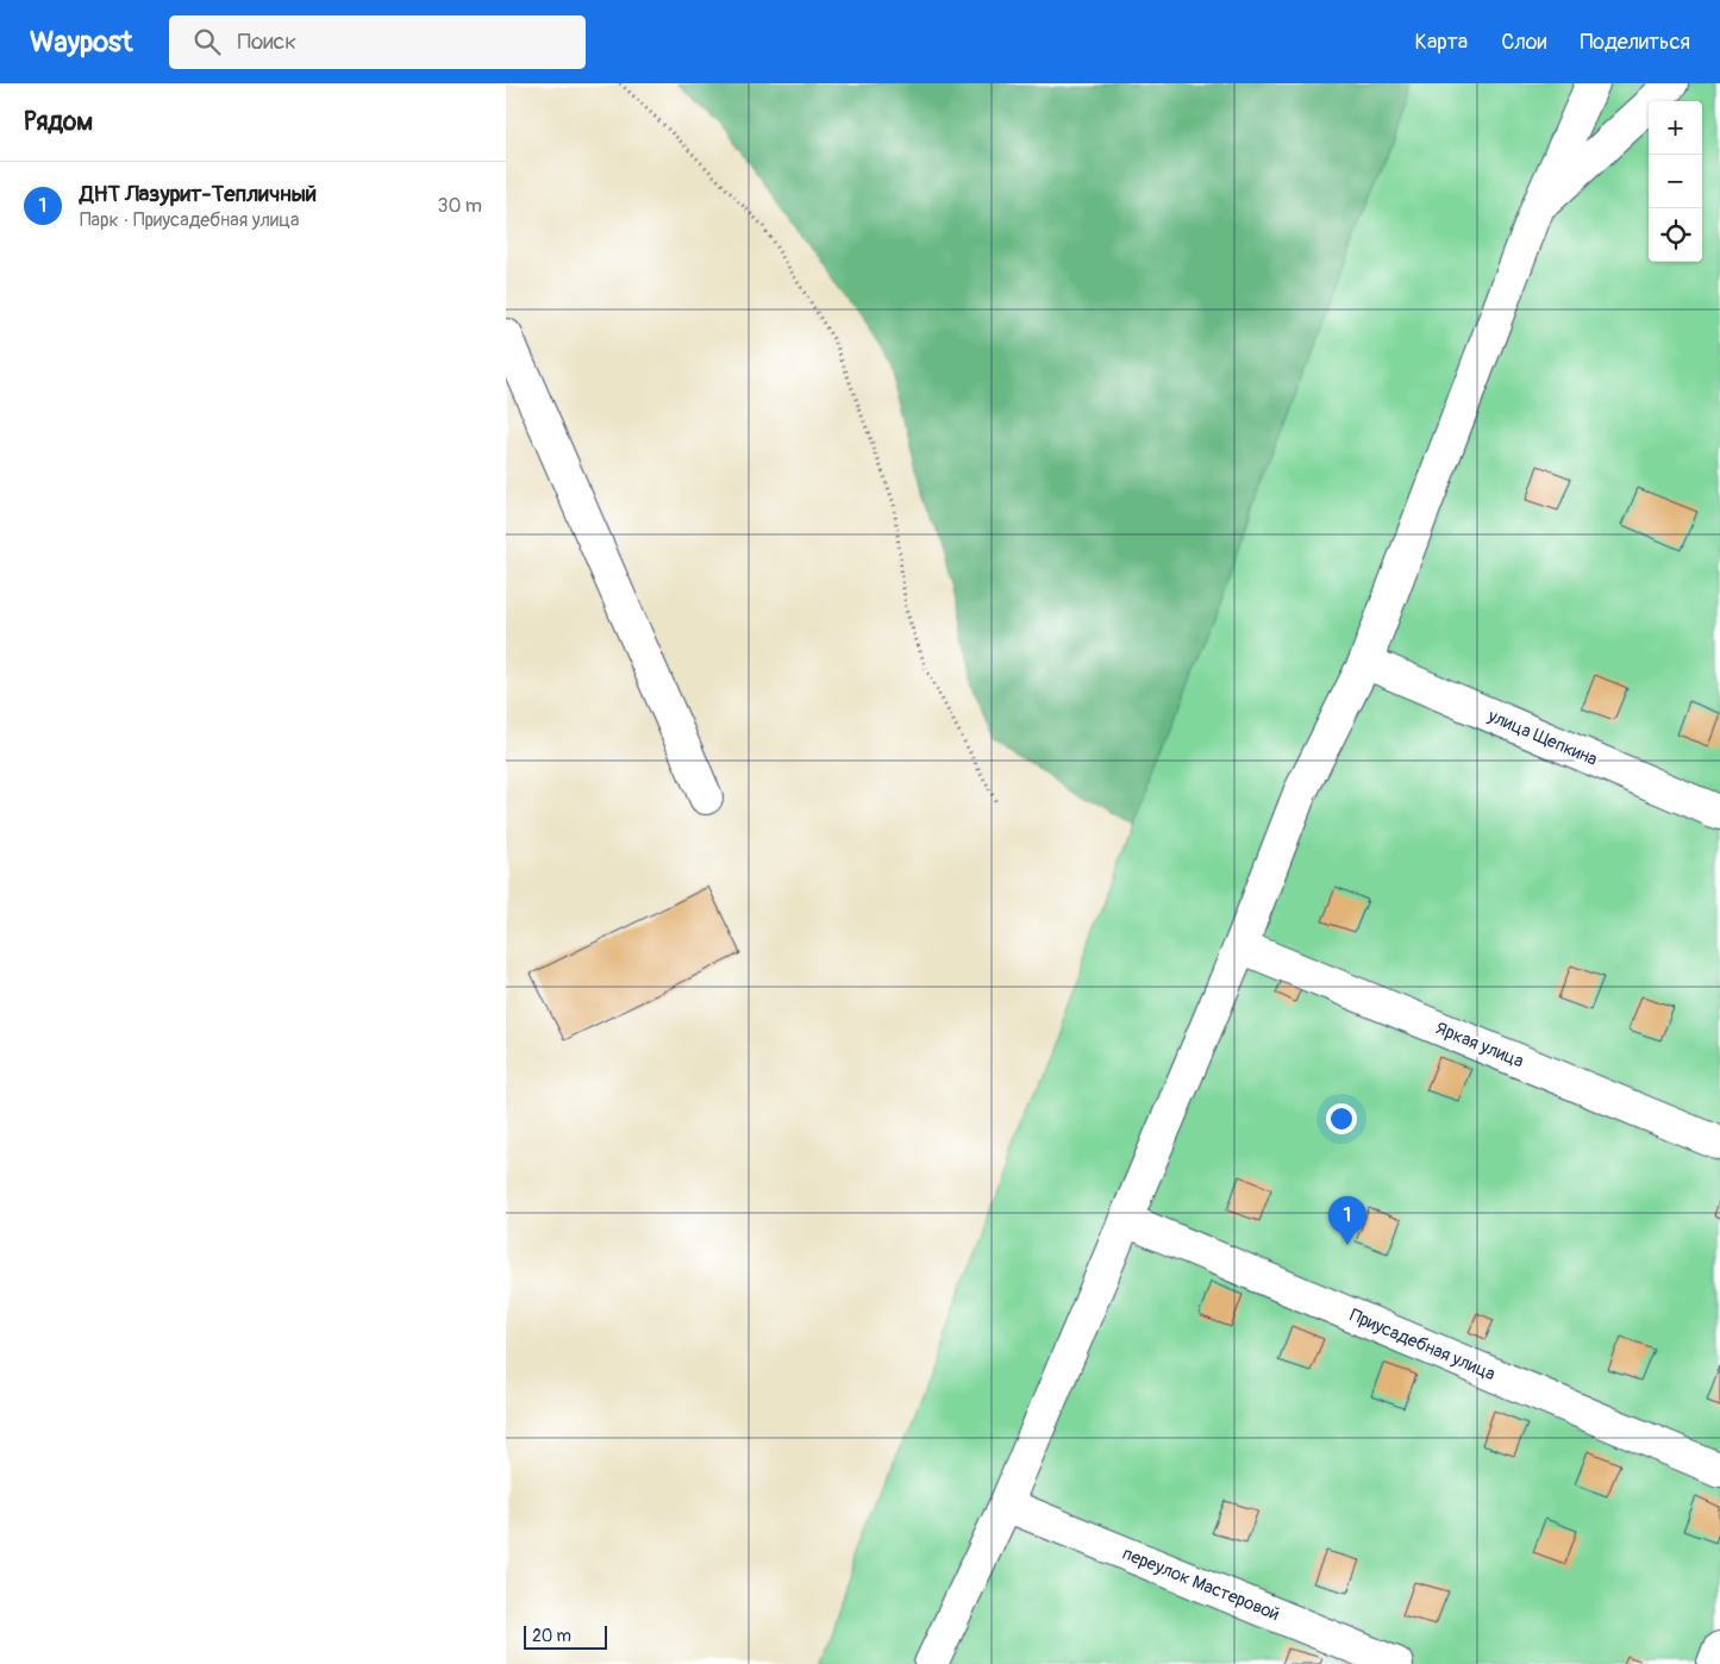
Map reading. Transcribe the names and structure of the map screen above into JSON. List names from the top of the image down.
{
  "streets": {
    "street": [
      "улица Щепкина",
      "Яркая улица",
      "Приусадебная улица",
      "переулок Мастеровой"
    ]
  },
  "scale_bar": "20 m",
  "page": {
    "header": "Waypost",
    "search": "Поиск",
    "nav": ["Карта", "Слои", "Поделиться"],
    "heading": "Рядом",
    "map_buttons": ["+", "−"],
    "list": [
      {
        "mark": "1",
        "name": "ДНТ Лазурит-Тепличный",
        "note": "Парк · Приусадебная улица",
        "value": "30 m"
      }
    ],
    "pins": "1",
    "scale": "20 m"
  }
}
